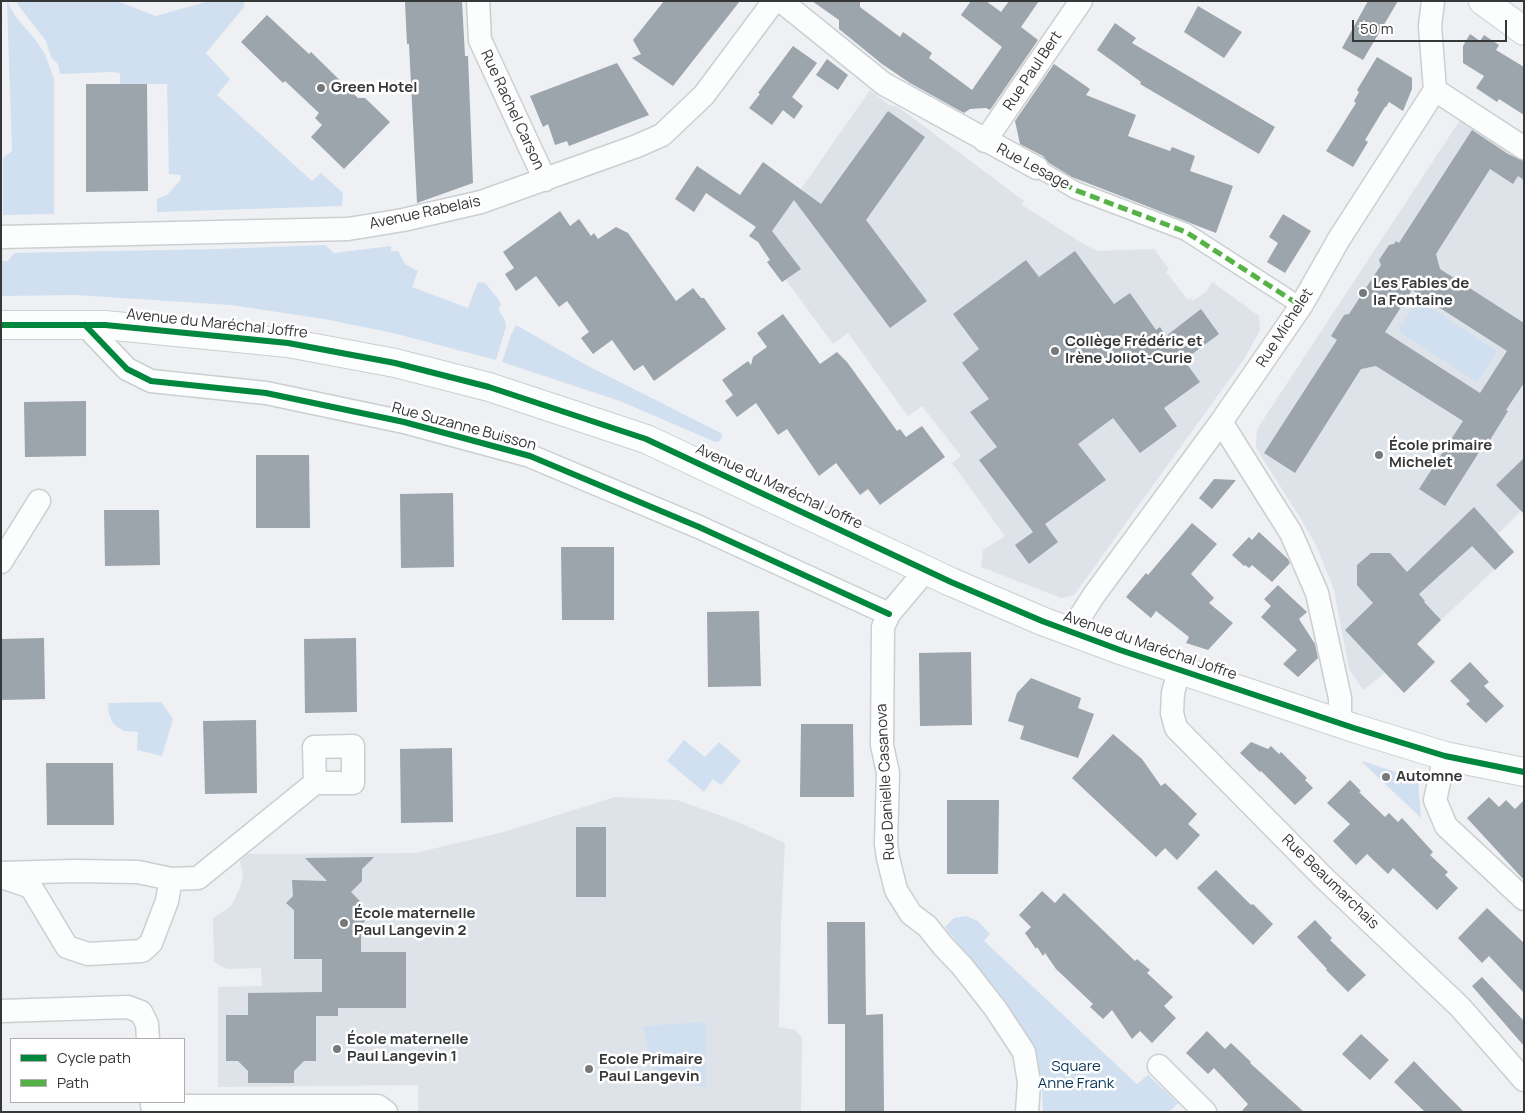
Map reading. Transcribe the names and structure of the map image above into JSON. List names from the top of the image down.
{
  "streets": {
    "main road": ["Avenue du Maréchal Joffre"],
    "street": [
      "Rue Paul Bert",
      "Rue Rachel Carson",
      "Rue Lesage",
      "Avenue Rabelais",
      "Rue Michelet",
      "Rue Suzanne Buisson",
      "Rue Danielle Casanova",
      "Rue Beaumarchais"
    ]
  },
  "crossings": [
    ["Rue Paul Bert", "Rue Lesage"],
    ["Rue Rachel Carson", "Avenue Rabelais"],
    ["Rue Lesage", "Rue Michelet"],
    ["Avenue du Maréchal Joffre", "Rue Michelet"],
    ["Avenue du Maréchal Joffre", "Rue Suzanne Buisson"],
    ["Avenue du Maréchal Joffre", "Rue Danielle Casanova"],
    ["Avenue du Maréchal Joffre", "Rue Beaumarchais"],
    ["Rue Suzanne Buisson", "Rue Danielle Casanova"]
  ],
  "parks": ["Square Anne Frank"],
  "places": [
    "Green Hotel",
    "Les Fables de la Fontaine",
    "Collège Frédéric et Irène Joliot-Curie",
    "École primaire Michelet",
    "Automne",
    "École maternelle Paul Langevin 2",
    "École maternelle Paul Langevin 1",
    "Ecole Primaire Paul Langevin"
  ],
  "legend": ["Cycle path", "Path"],
  "scale_bar": "50 m"
}
